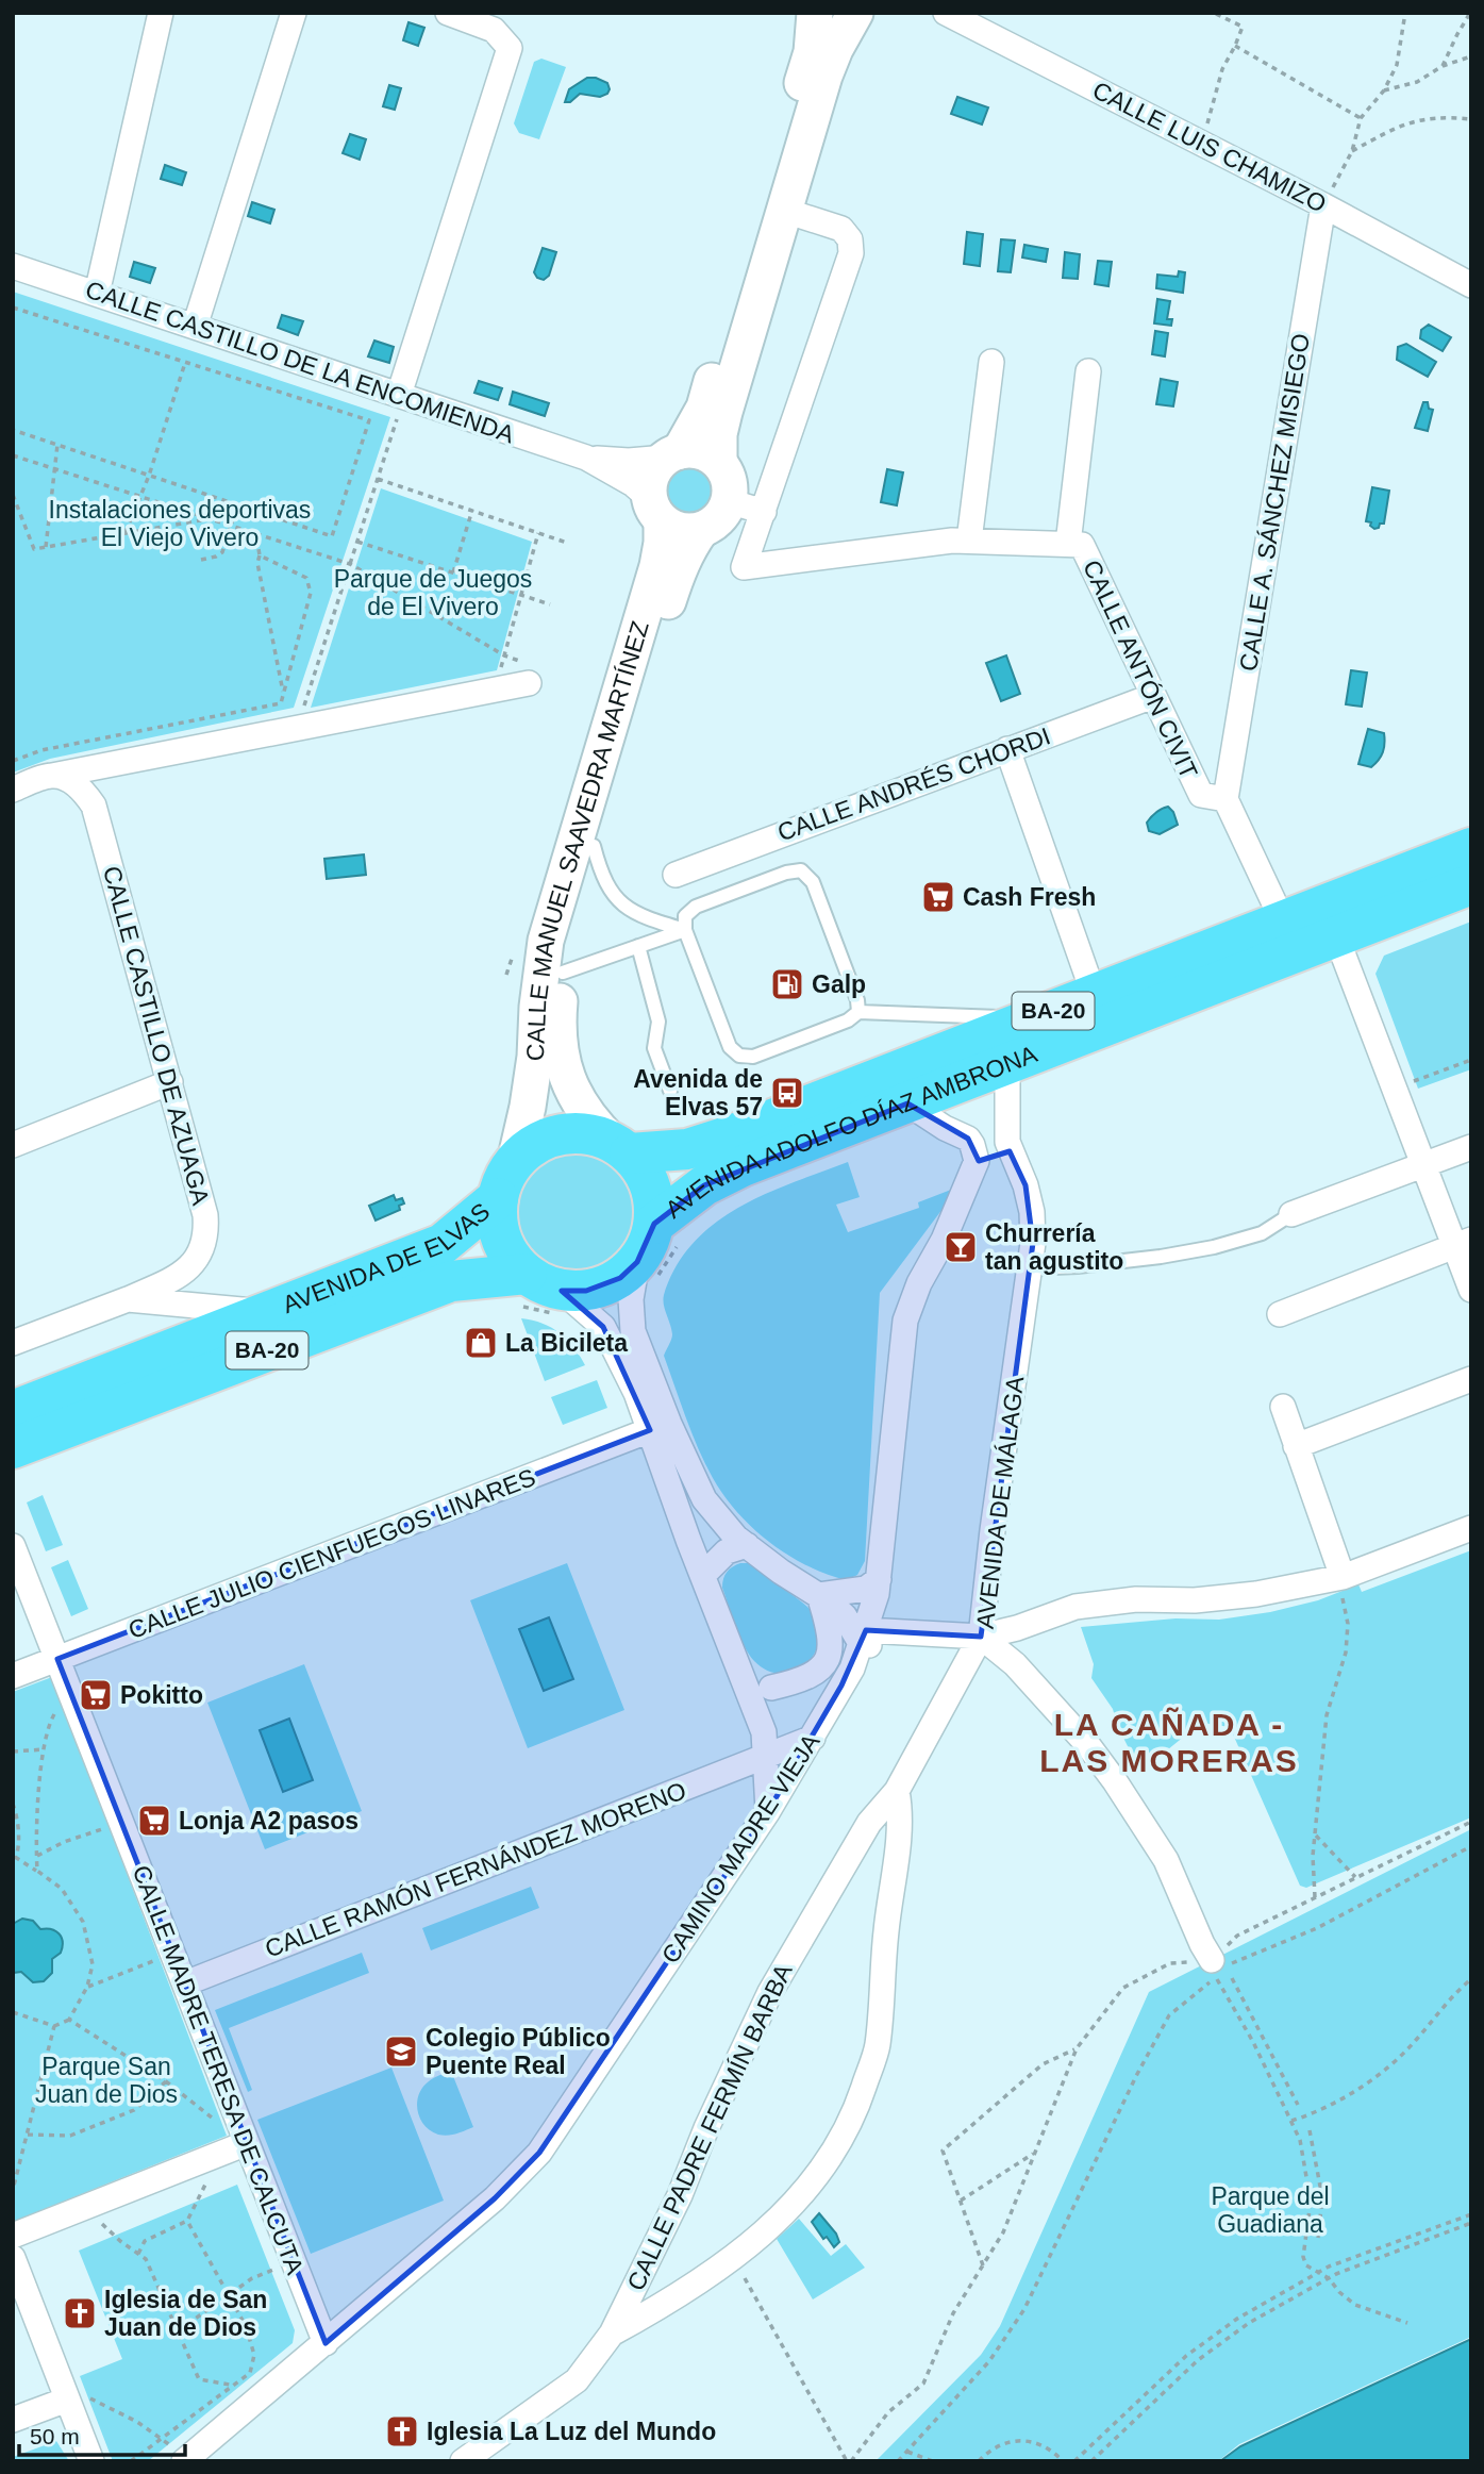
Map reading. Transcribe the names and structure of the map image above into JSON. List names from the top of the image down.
{
  "streets": {
    "highway": ["BA-20", "AVENIDA ADOLFO DÍAZ AMBRONA", "AVENIDA DE ELVAS"],
    "main road": ["CALLE MANUEL SAAVEDRA MARTÍNEZ"],
    "street": [
      "CALLE LUIS CHAMIZO",
      "CALLE CASTILLO DE LA ENCOMIENDA",
      "CALLE A. SÁNCHEZ MISIEGO",
      "CALLE ANTÓN CIVIT",
      "CALLE ANDRÉS CHORDI",
      "CALLE CASTILLO DE AZUAGA",
      "AVENIDA DE MÁLAGA",
      "CALLE JULIO CIENFUEGOS LINARES",
      "CAMINO MADRE VIEJA",
      "CALLE RAMÓN FERNÁNDEZ MORENO",
      "CALLE MADRE TERESA DE CALCUTA",
      "CALLE PADRE FERMÍN BARBA"
    ]
  },
  "crossings": [
    ["CALLE LUIS CHAMIZO", "CALLE A. SÁNCHEZ MISIEGO"],
    ["CALLE CASTILLO DE LA ENCOMIENDA", "CALLE MANUEL SAAVEDRA MARTÍNEZ"],
    ["CALLE A. SÁNCHEZ MISIEGO", "CALLE ANTÓN CIVIT"],
    ["CALLE ANTÓN CIVIT", "CALLE ANDRÉS CHORDI"],
    ["CALLE MANUEL SAAVEDRA MARTÍNEZ", "BA-20"],
    ["CALLE MANUEL SAAVEDRA MARTÍNEZ", "AVENIDA ADOLFO DÍAZ AMBRONA"],
    ["CALLE MANUEL SAAVEDRA MARTÍNEZ", "AVENIDA DE ELVAS"],
    ["BA-20", "AVENIDA ADOLFO DÍAZ AMBRONA"],
    ["BA-20", "AVENIDA DE ELVAS"],
    ["CALLE CASTILLO DE AZUAGA", "AVENIDA DE ELVAS"],
    ["AVENIDA ADOLFO DÍAZ AMBRONA", "AVENIDA DE ELVAS"],
    ["AVENIDA ADOLFO DÍAZ AMBRONA", "AVENIDA DE MÁLAGA"],
    ["AVENIDA DE MÁLAGA", "CALLE PADRE FERMÍN BARBA"],
    ["CALLE JULIO CIENFUEGOS LINARES", "CALLE MADRE TERESA DE CALCUTA"],
    ["CAMINO MADRE VIEJA", "CALLE RAMÓN FERNÁNDEZ MORENO"],
    ["CAMINO MADRE VIEJA", "CALLE MADRE TERESA DE CALCUTA"],
    ["CALLE RAMÓN FERNÁNDEZ MORENO", "CALLE MADRE TERESA DE CALCUTA"]
  ],
  "districts": ["LA CAÑADA - LAS MORERAS"],
  "parks": [
    "Instalaciones deportivas El Viejo Vivero",
    "Parque de Juegos de El Vivero",
    "Parque San Juan de Dios",
    "Parque del Guadiana"
  ],
  "places": {
    "supermarket": ["Cash Fresh", "Pokitto", "Lonja A2 pasos"],
    "fuel station": ["Galp"],
    "bus stop": ["Avenida de Elvas 57"],
    "bar": ["Churrería tan agustito"],
    "shop": ["La Bicileta"],
    "school or university": ["Colegio Público Puente Real"],
    "church": ["Iglesia de San Juan de Dios", "Iglesia La Luz del Mundo"]
  },
  "scale_bar": "50 m"
}
